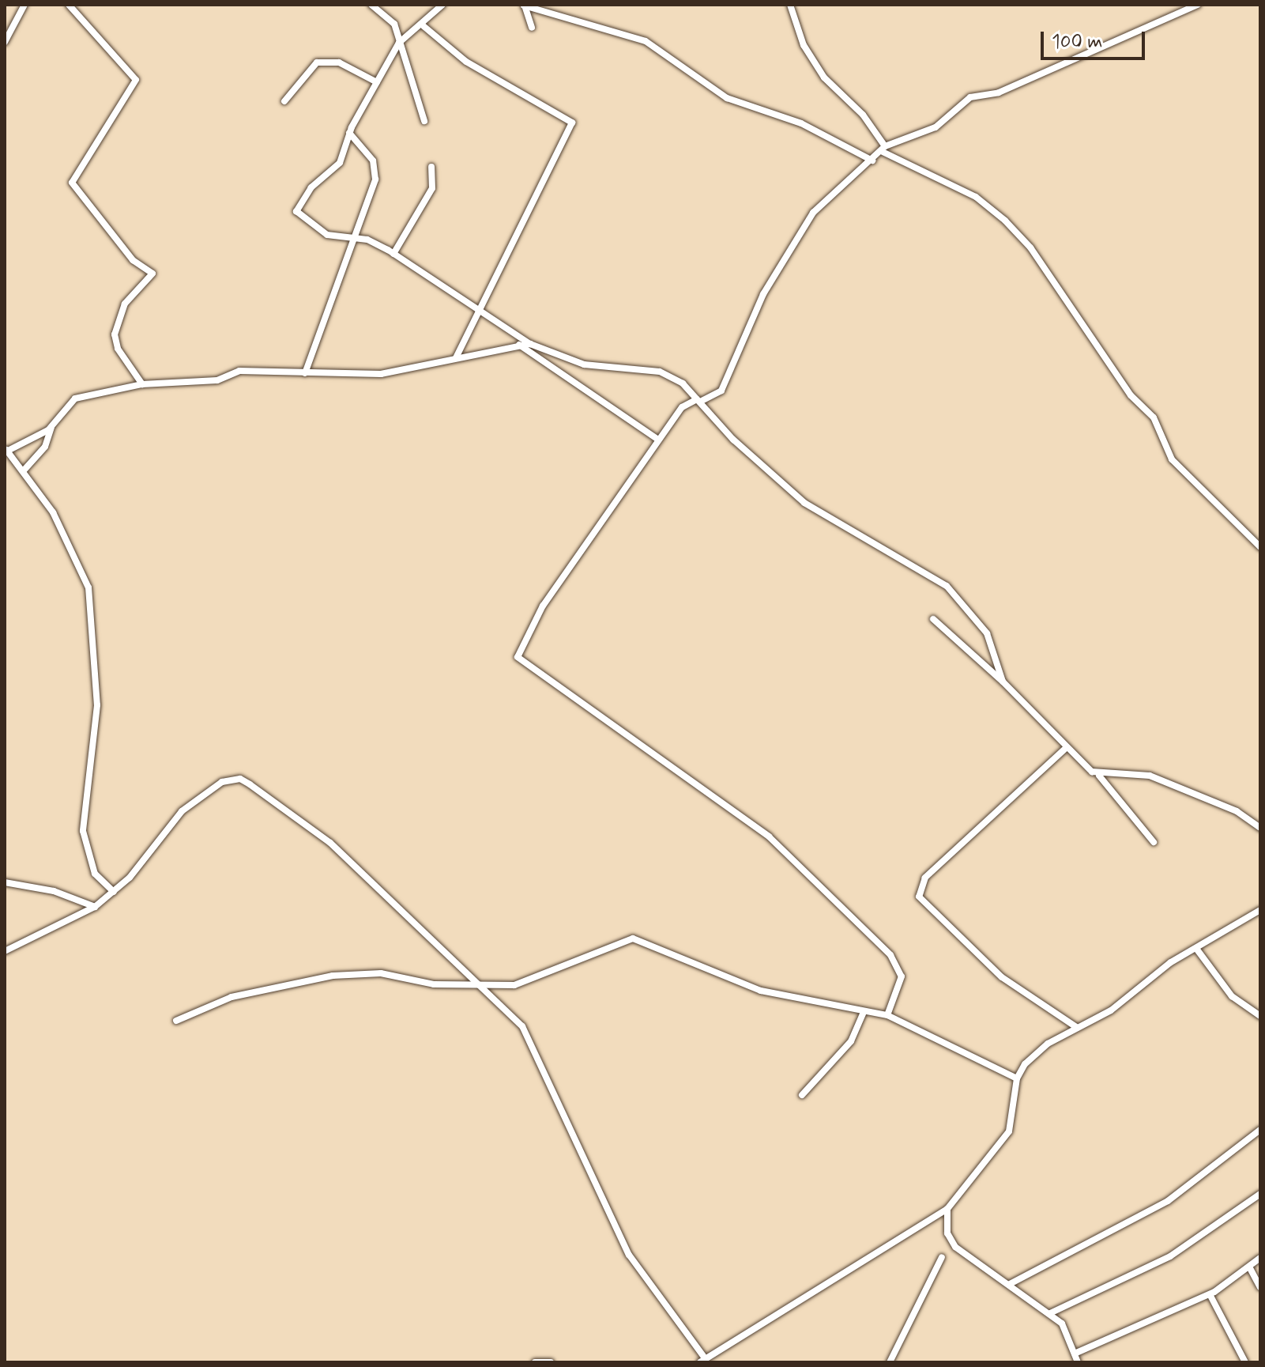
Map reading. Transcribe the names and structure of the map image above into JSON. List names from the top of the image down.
{
  "scale_bar": "100 m"
}
